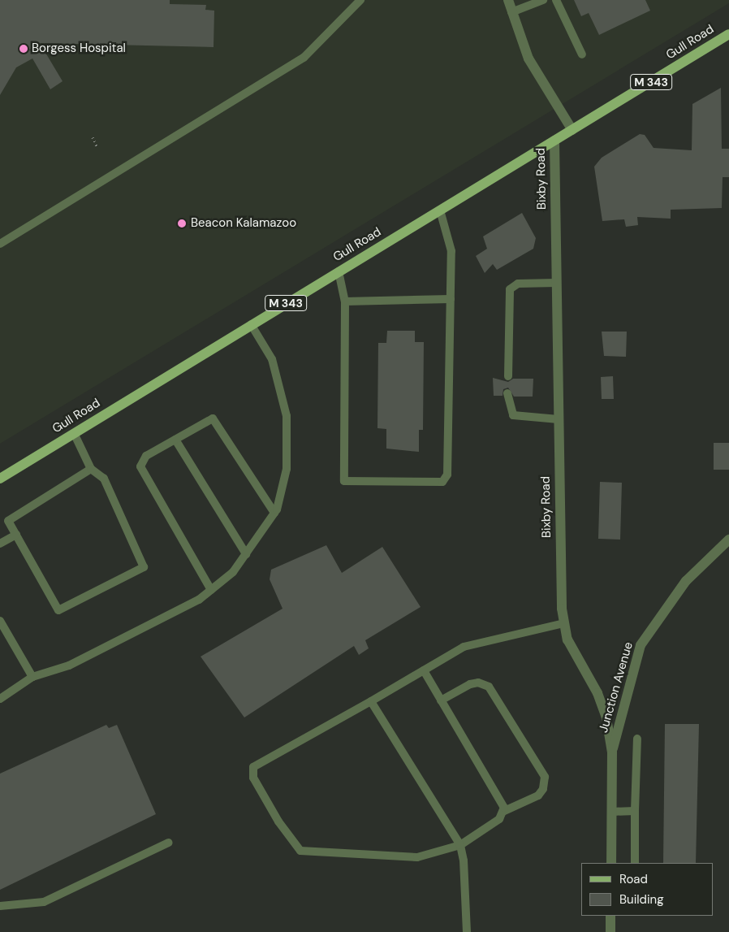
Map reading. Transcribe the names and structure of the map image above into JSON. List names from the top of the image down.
{
  "streets": {
    "main road": ["Gull Road", "M 343"],
    "street": ["Bixby Road", "Junction Avenue"]
  },
  "crossings": [
    ["Gull Road", "Bixby Road"],
    ["Bixby Road", "Junction Avenue"]
  ],
  "places": ["Borgess Hospital", "Beacon Kalamazoo"],
  "legend": ["Road", "Building"]
}
